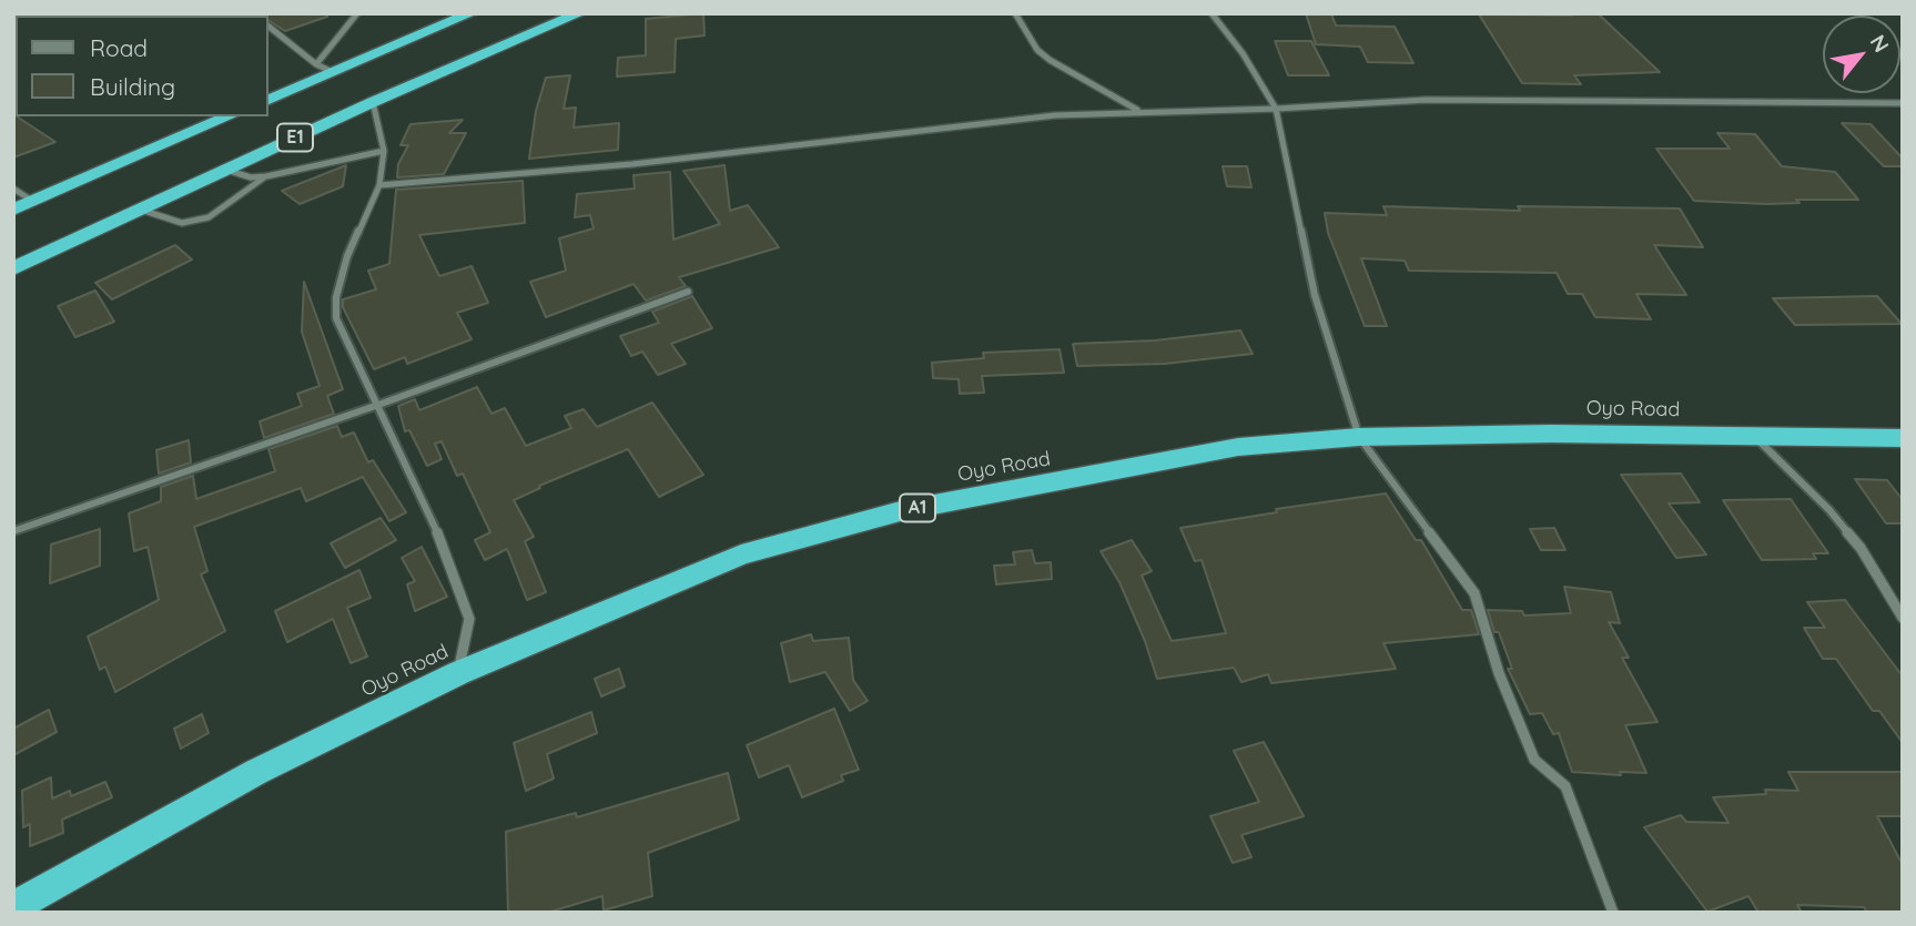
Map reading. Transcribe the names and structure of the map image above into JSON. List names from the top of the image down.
{
  "streets": {
    "highway": ["E1", "Oyo Road", "A1"]
  },
  "legend": ["Road", "Building"],
  "north": "top right"
}
